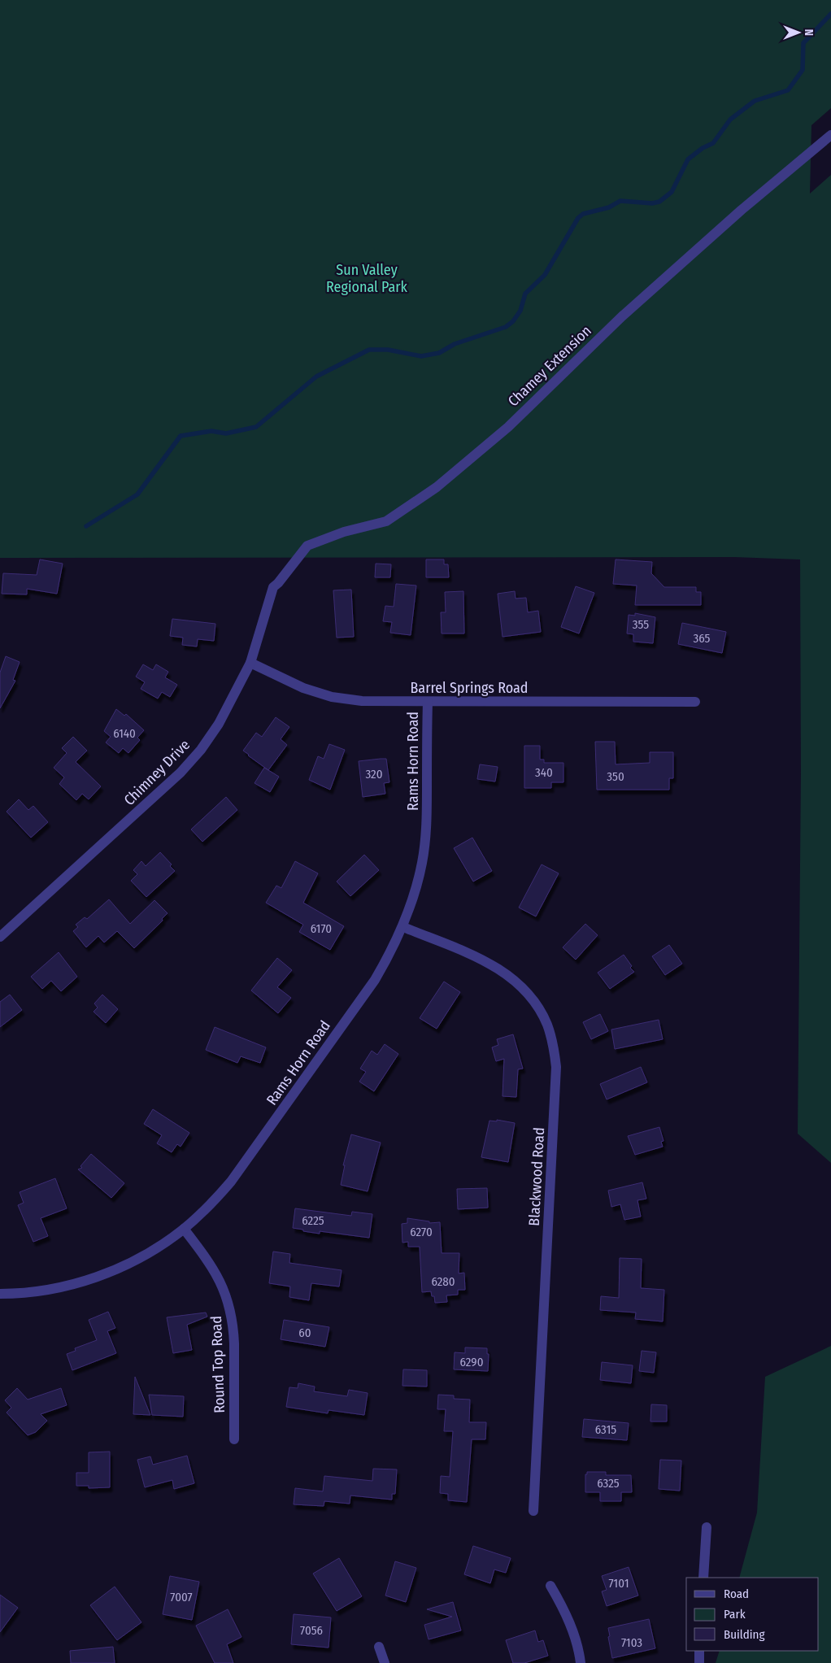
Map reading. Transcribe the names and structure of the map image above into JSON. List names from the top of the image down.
{
  "streets": {
    "street": [
      "Chamey Extension",
      "Barrel Springs Road",
      "Rams Horn Road",
      "Chimney Drive",
      "Blackwood Road",
      "Round Top Road"
    ]
  },
  "crossings": [
    ["Chamey Extension", "Chimney Drive"],
    ["Barrel Springs Road", "Rams Horn Road"],
    ["Barrel Springs Road", "Chimney Drive"],
    ["Rams Horn Road", "Blackwood Road"],
    ["Rams Horn Road", "Round Top Road"]
  ],
  "parks": ["Sun Valley Regional Park"],
  "house_numbers": [
    "355",
    "365",
    "6140",
    "340",
    "320",
    "350",
    "6170",
    "6225",
    "6270",
    "6280",
    "60",
    "6290",
    "6315",
    "6325",
    "7101",
    "7007",
    "7056",
    "7103"
  ],
  "legend": ["Road", "Park", "Building"],
  "north": "right"
}
